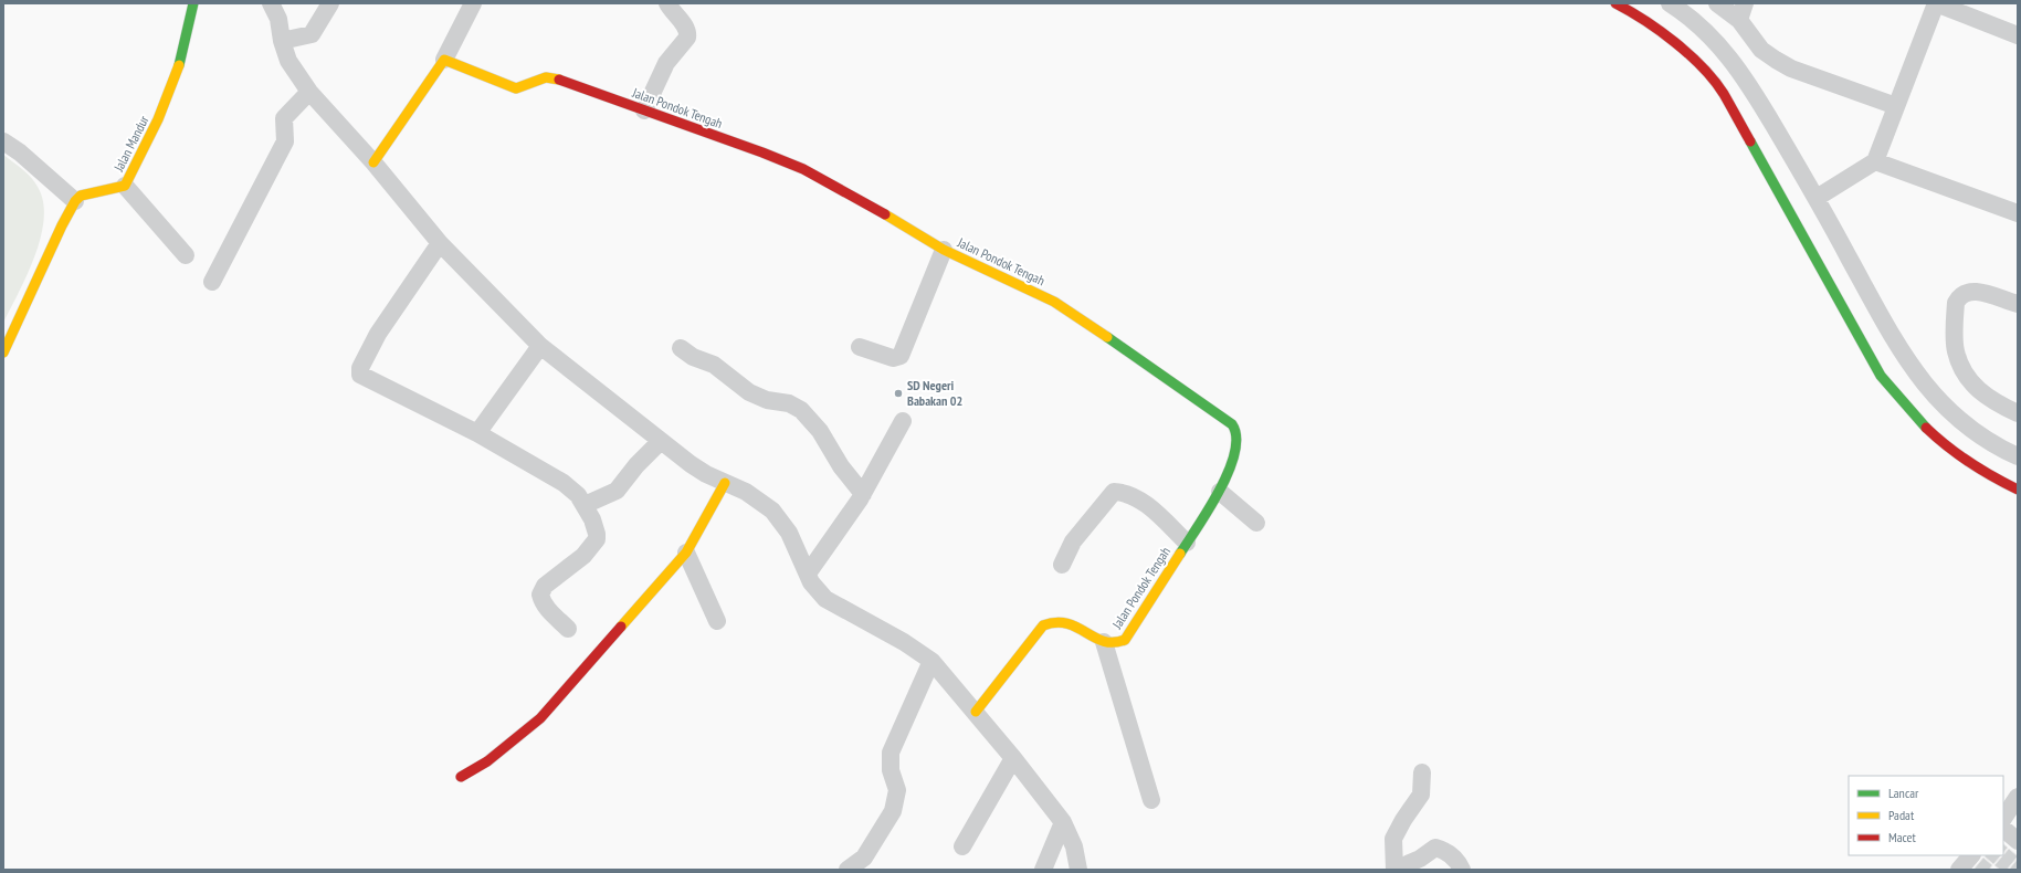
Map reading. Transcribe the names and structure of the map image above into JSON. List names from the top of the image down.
{
  "streets": {
    "street": ["Jalan Pondok Tengah", "Jalan Mandur"]
  },
  "places": ["SD Negeri Babakan 02"],
  "legend": ["Lancar", "Padat", "Macet"]
}
